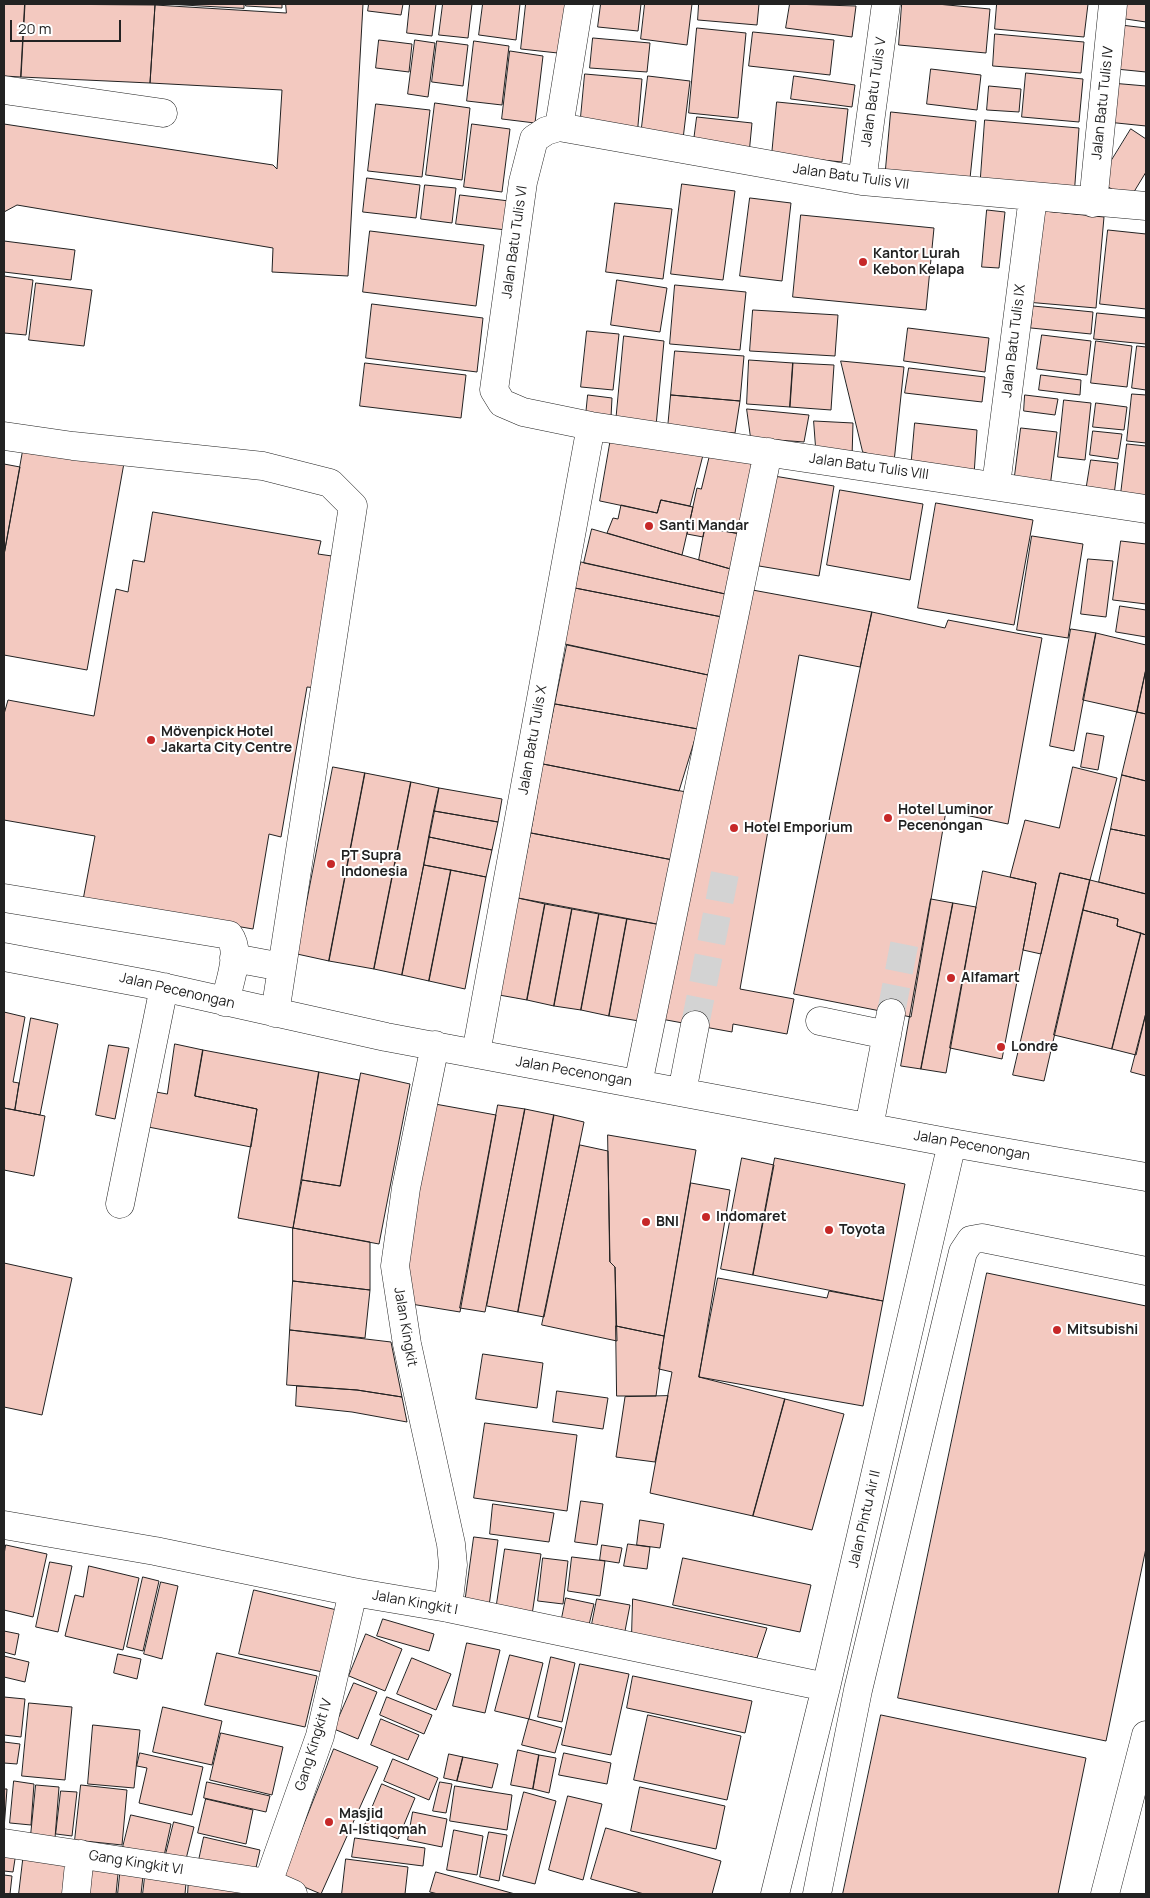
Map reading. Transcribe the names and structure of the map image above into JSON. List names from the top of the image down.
{
  "streets": {
    "street": [
      "Jalan Batu Tulis V",
      "Jalan Batu Tulis IV",
      "Jalan Batu Tulis VII",
      "Jalan Batu Tulis VI",
      "Jalan Batu Tulis IX",
      "Jalan Batu Tulis VIII",
      "Jalan Batu Tulis X",
      "Jalan Pecenongan",
      "Jalan Kingkit",
      "Jalan Pintu Air II",
      "Jalan Kingkit I",
      "Gang Kingkit IV",
      "Gang Kingkit VI"
    ]
  },
  "crossings": [
    ["Jalan Batu Tulis V", "Jalan Batu Tulis VII"],
    ["Jalan Batu Tulis IV", "Jalan Batu Tulis VII"],
    ["Jalan Batu Tulis VII", "Jalan Batu Tulis VI"],
    ["Jalan Batu Tulis VII", "Jalan Batu Tulis IX"],
    ["Jalan Batu Tulis VI", "Jalan Batu Tulis VIII"],
    ["Jalan Batu Tulis VI", "Jalan Batu Tulis X"],
    ["Jalan Batu Tulis IX", "Jalan Batu Tulis VIII"],
    ["Jalan Batu Tulis VIII", "Jalan Batu Tulis X"],
    ["Jalan Batu Tulis X", "Jalan Pecenongan"],
    ["Jalan Pecenongan", "Jalan Kingkit"],
    ["Jalan Pecenongan", "Jalan Pintu Air II"],
    ["Jalan Kingkit", "Jalan Kingkit I"],
    ["Jalan Pintu Air II", "Jalan Kingkit I"],
    ["Jalan Kingkit I", "Gang Kingkit IV"],
    ["Gang Kingkit IV", "Gang Kingkit VI"]
  ],
  "places": [
    "Kantor Lurah Kebon Kelapa",
    "Santi Mandar",
    "Mövenpick Hotel Jakarta City Centre",
    "Hotel Luminor Pecenongan",
    "Hotel Emporium",
    "PT Supra Indonesia",
    "Alfamart",
    "Londre",
    "Indomaret",
    "BNI",
    "Toyota",
    "Mitsubishi",
    "Masjid Al-Istiqomah"
  ],
  "scale_bar": "20 m"
}
